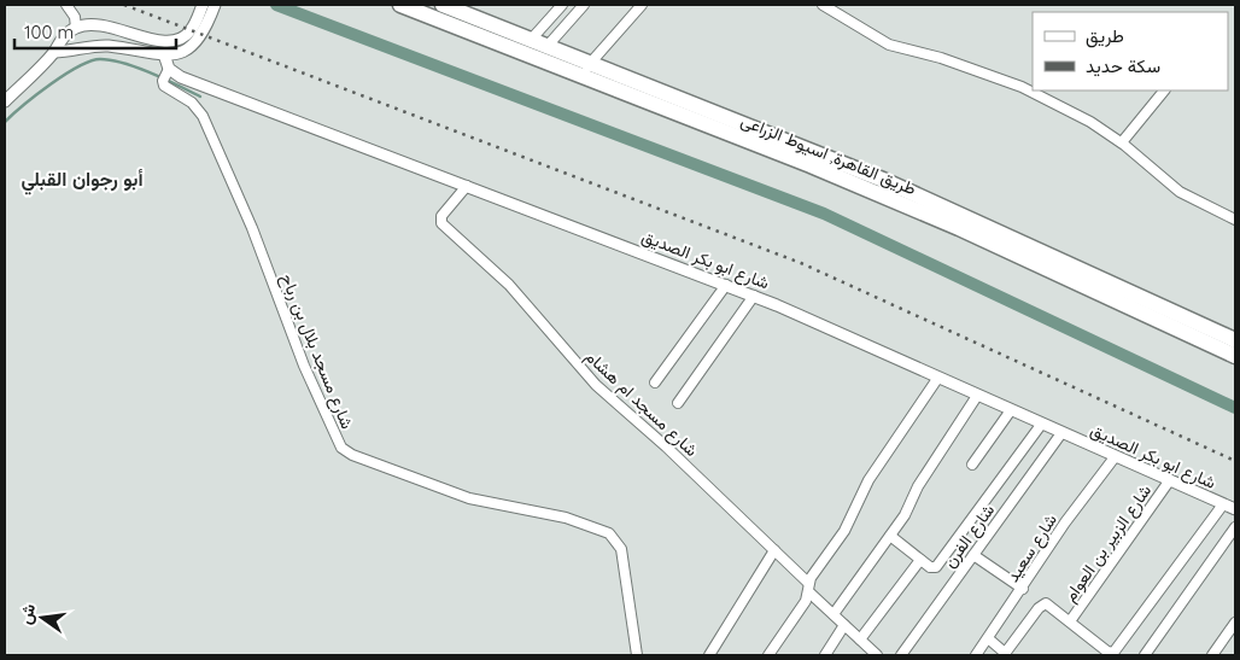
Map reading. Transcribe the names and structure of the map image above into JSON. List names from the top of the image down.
{
  "streets": {
    "highway": ["طريق القاهرة, اسيوط الزراعى"],
    "street": [
      "شارع ابو بكر الصديق",
      "شارع مسجد بلال بن رباح",
      "شارع مسجد ام هشام",
      "شارع الفرن",
      "شارع الزبير بن العوام",
      "شارع سعيد"
    ]
  },
  "crossings": [
    ["شارع ابو بكر الصديق", "شارع مسجد بلال بن رباح"],
    ["شارع ابو بكر الصديق", "شارع مسجد ام هشام"],
    ["شارع ابو بكر الصديق", "شارع الفرن"],
    ["شارع ابو بكر الصديق", "شارع الزبير بن العوام"],
    ["شارع ابو بكر الصديق", "شارع سعيد"]
  ],
  "districts": ["أبو رجوان القبلي"],
  "legend": ["طريق", "سكة حديد"],
  "scale_bar": "100 m",
  "north": "left"
}
